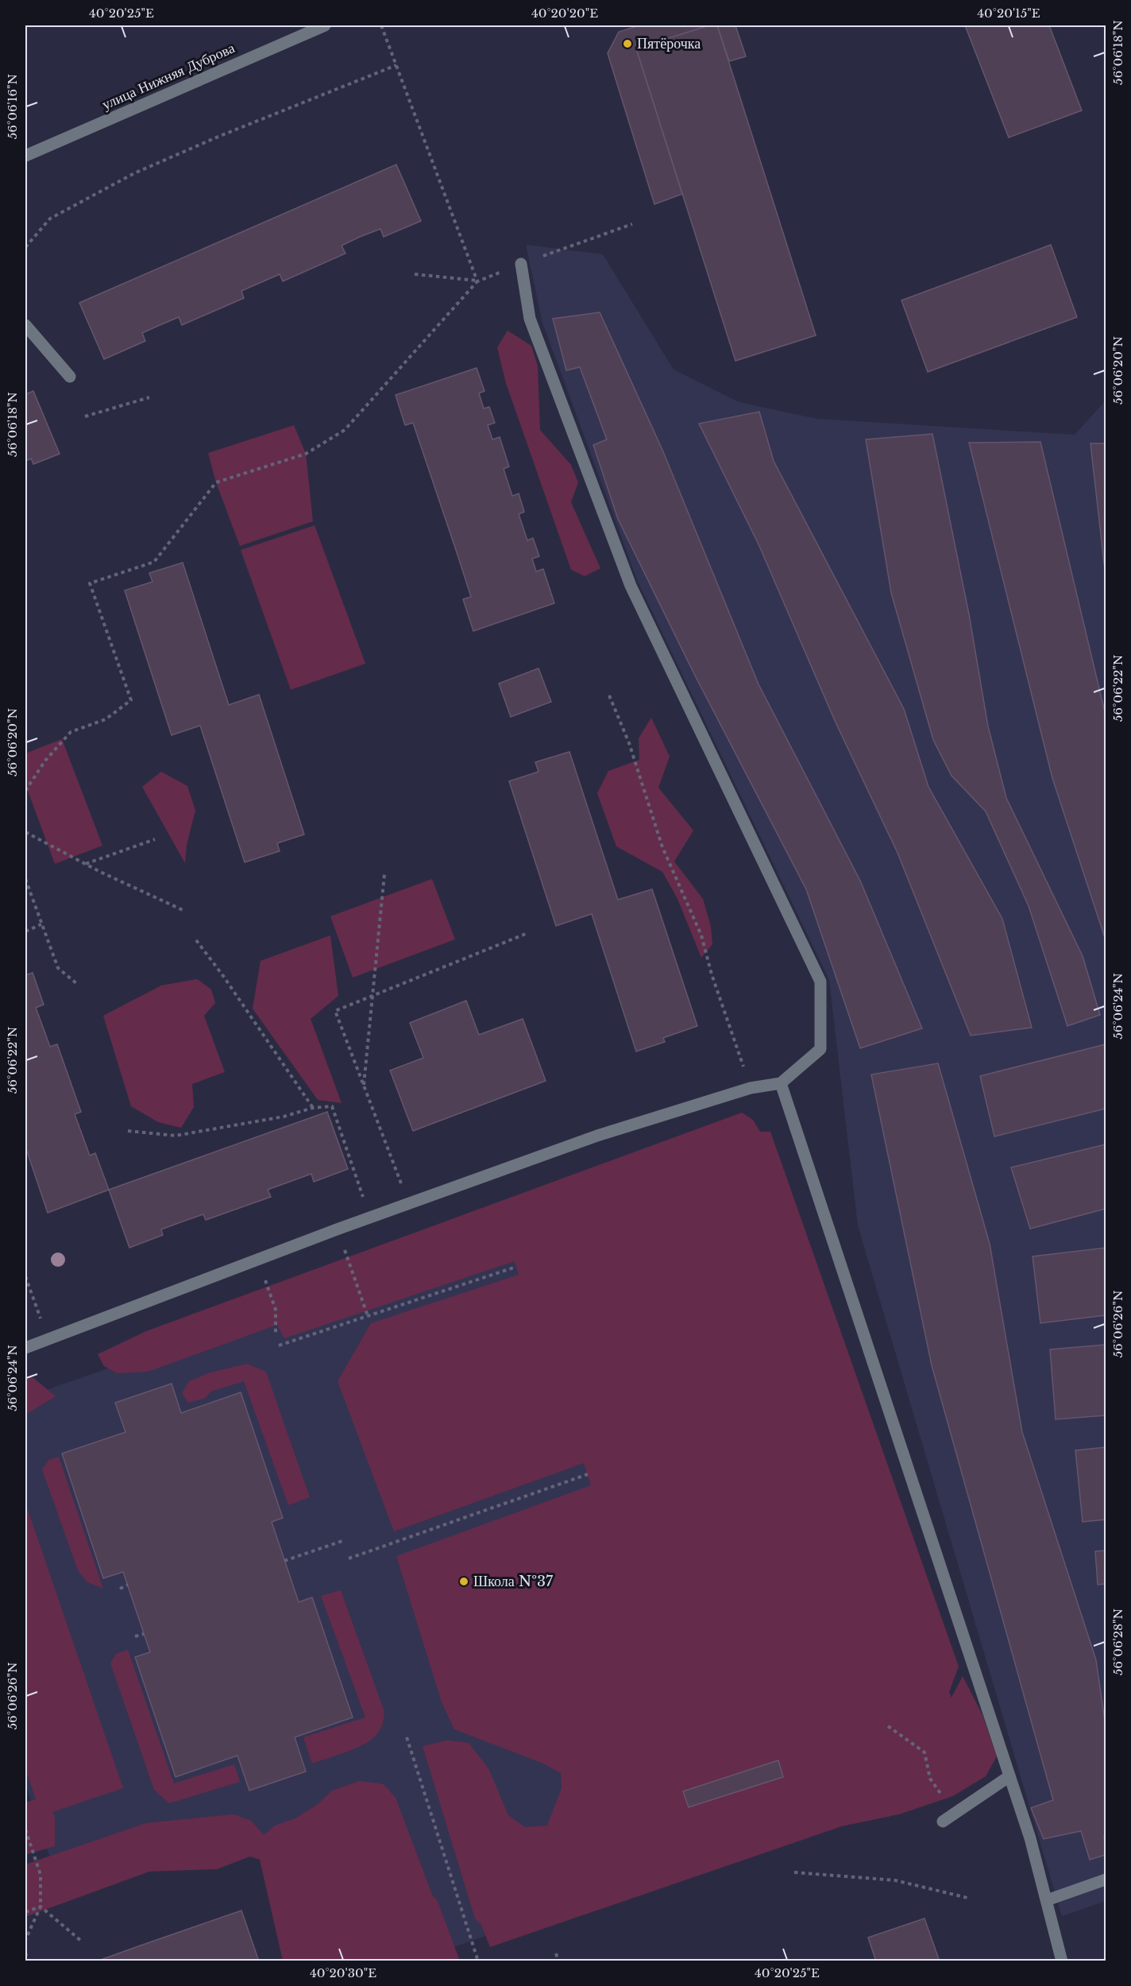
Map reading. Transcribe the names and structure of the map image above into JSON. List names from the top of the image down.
{
  "streets": {
    "street": ["улица Нижняя Дуброва"]
  },
  "places": ["Пятёрочка", "Школа №37"],
  "coordinates": [
    "40°20'25\"E",
    "40°20'20\"E",
    "40°20'15\"E",
    "56°06'18\"N",
    "56°06'16\"N",
    "56°06'20\"N",
    "56°06'22\"N",
    "56°06'24\"N",
    "56°06'26\"N",
    "56°06'28\"N",
    "40°20'30\"E"
  ]
}
